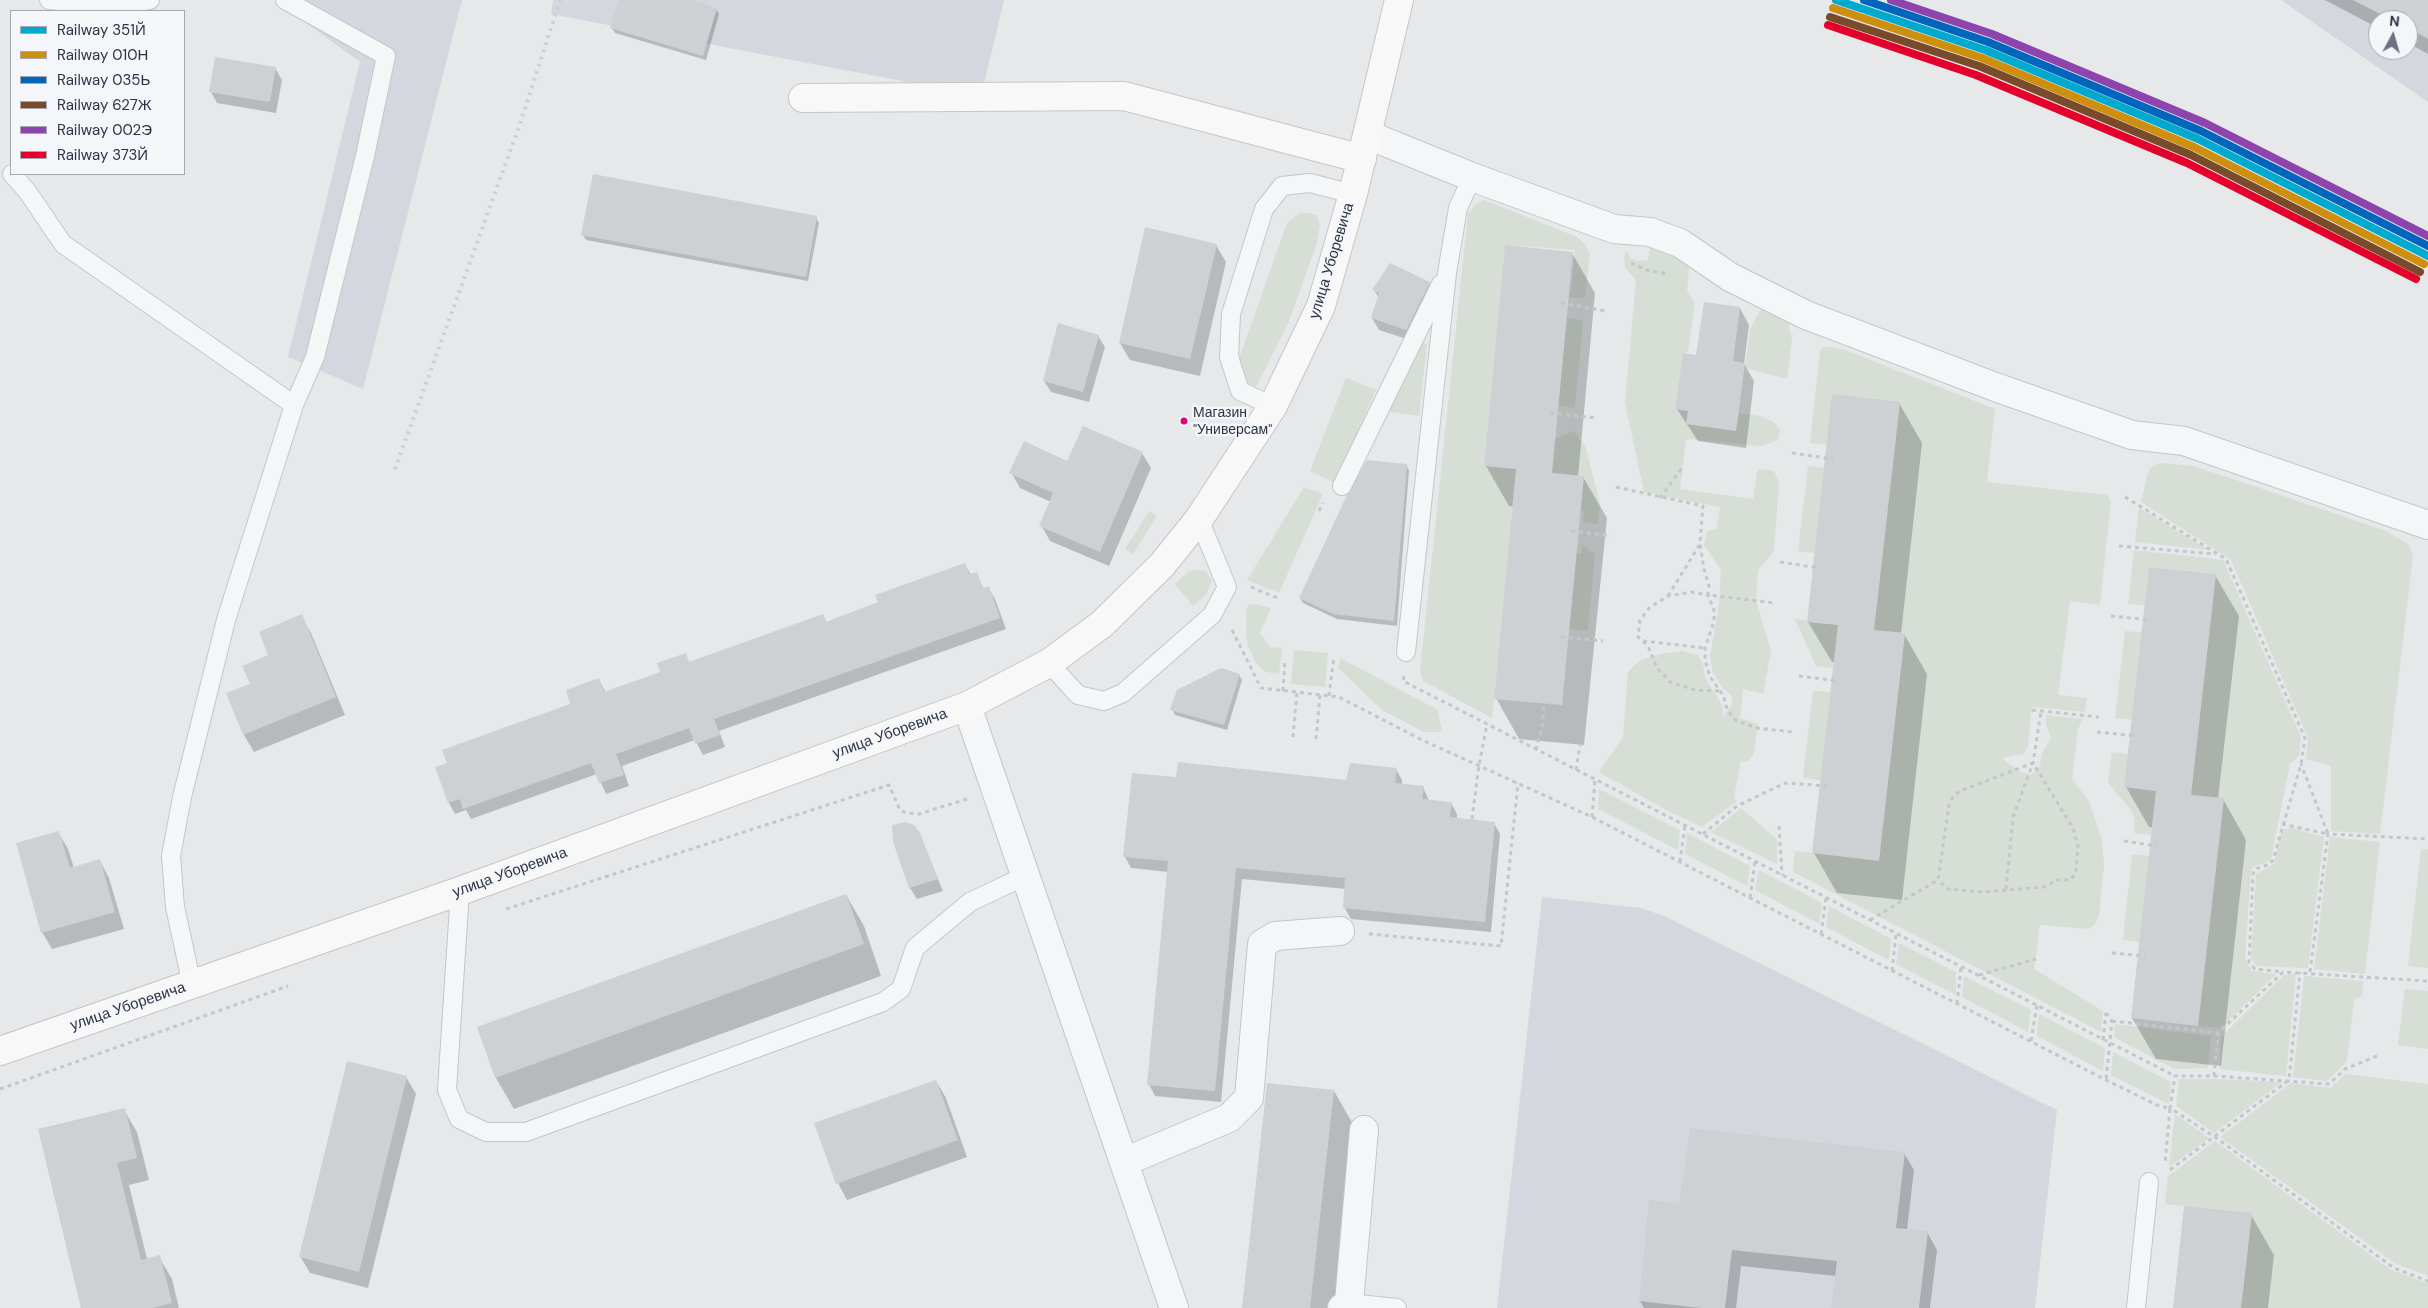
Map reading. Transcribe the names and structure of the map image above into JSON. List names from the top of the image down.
{
  "streets": {
    "main road": ["улица Уборевича"]
  },
  "places": ["Магазин \"Универсам\""],
  "lines": [
    "rail line 351Й",
    "rail line 035Ь",
    "rail line 002Э",
    "rail line 010Н",
    "rail line 627Ж",
    "rail line 373Й"
  ],
  "legend": [
    "Railway 351Й",
    "Railway 010Н",
    "Railway 035Ь",
    "Railway 627Ж",
    "Railway 002Э",
    "Railway 373Й"
  ],
  "north": "top"
}
